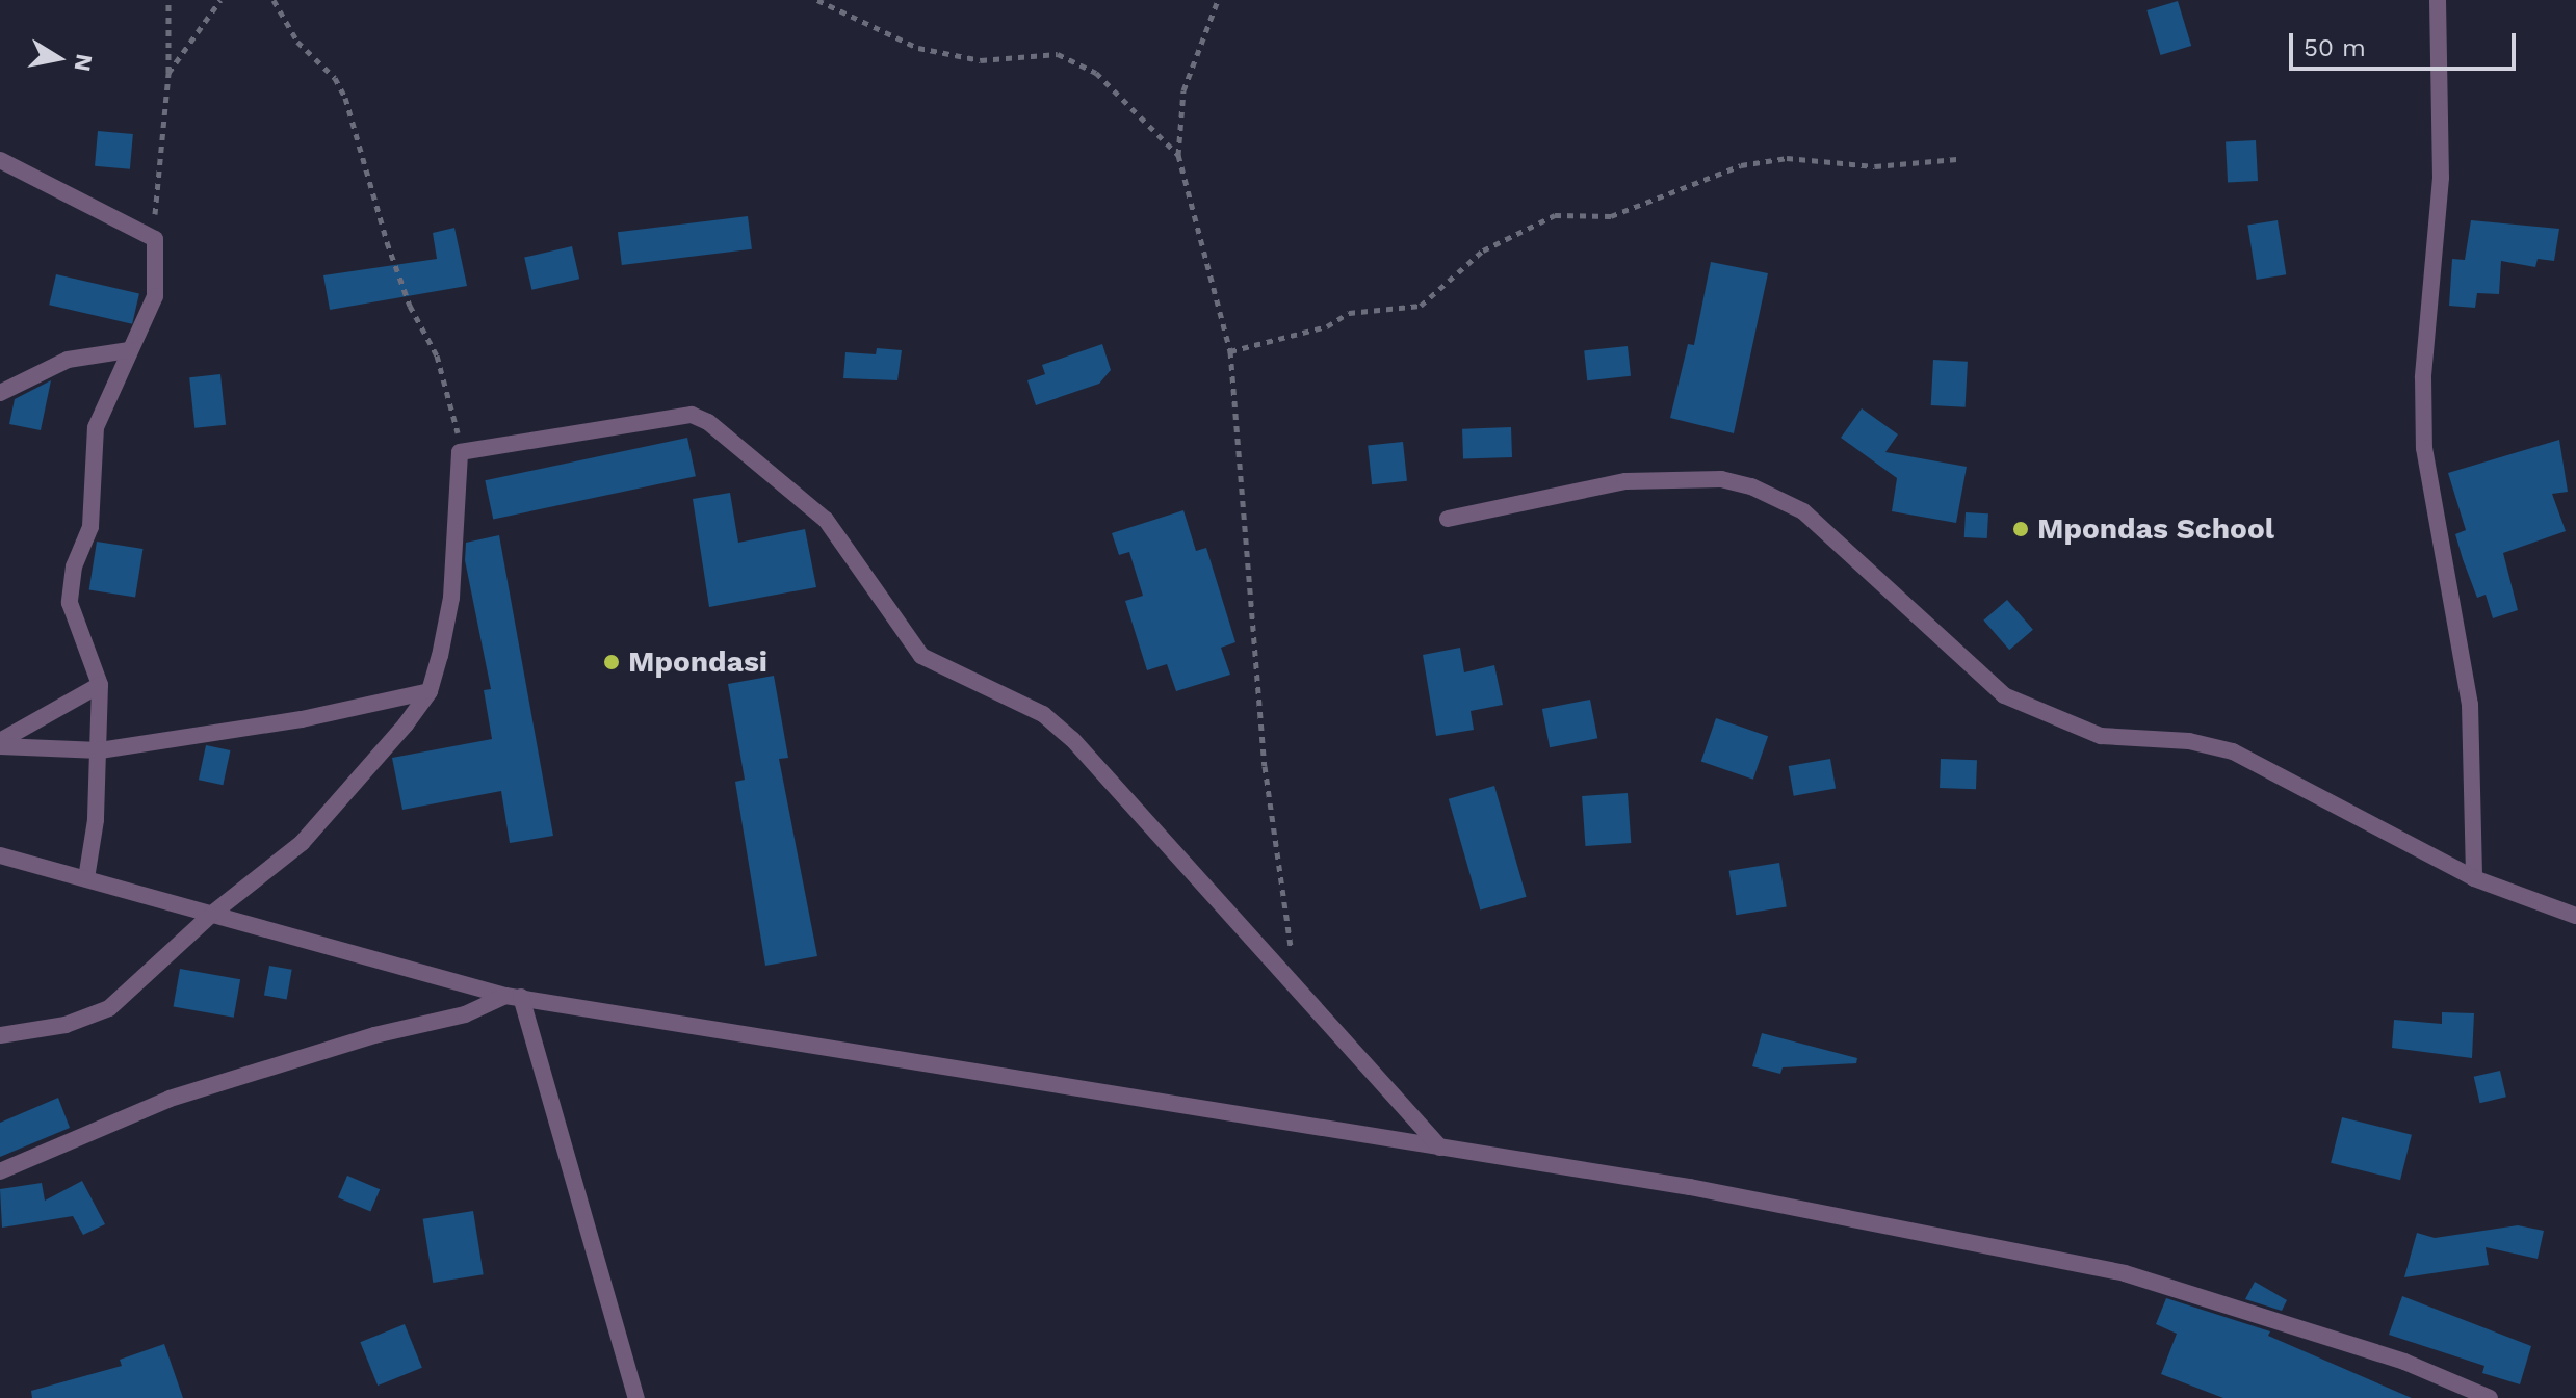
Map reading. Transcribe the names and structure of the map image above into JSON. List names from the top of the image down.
{
  "places": ["Mpondas School", "Mpondasi"],
  "scale_bar": "50 m",
  "north": "right"
}
